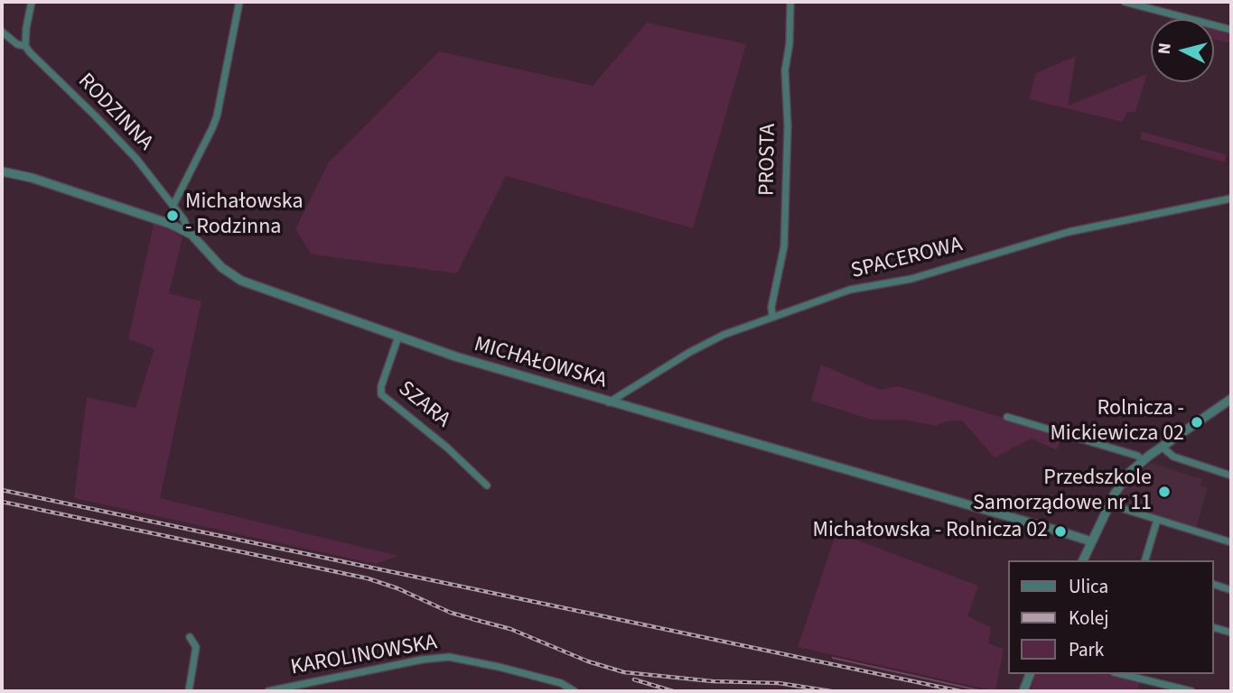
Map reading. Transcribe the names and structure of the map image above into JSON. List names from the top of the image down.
{
  "streets": {
    "street": [
      "RODZINNA",
      "PROSTA",
      "SPACEROWA",
      "MICHAŁOWSKA",
      "SZARA",
      "KAROLINOWSKA"
    ]
  },
  "crossings": [
    ["RODZINNA", "MICHAŁOWSKA"],
    ["PROSTA", "SPACEROWA"],
    ["SPACEROWA", "MICHAŁOWSKA"],
    ["MICHAŁOWSKA", "SZARA"]
  ],
  "places": [
    "Michałowska - Rodzinna",
    "Rolnicza - Mickiewicza 02",
    "Przedszkole Samorządowe nr 11",
    "Michałowska - Rolnicza 02"
  ],
  "legend": ["Ulica", "Kolej", "Park"],
  "north": "left"
}
